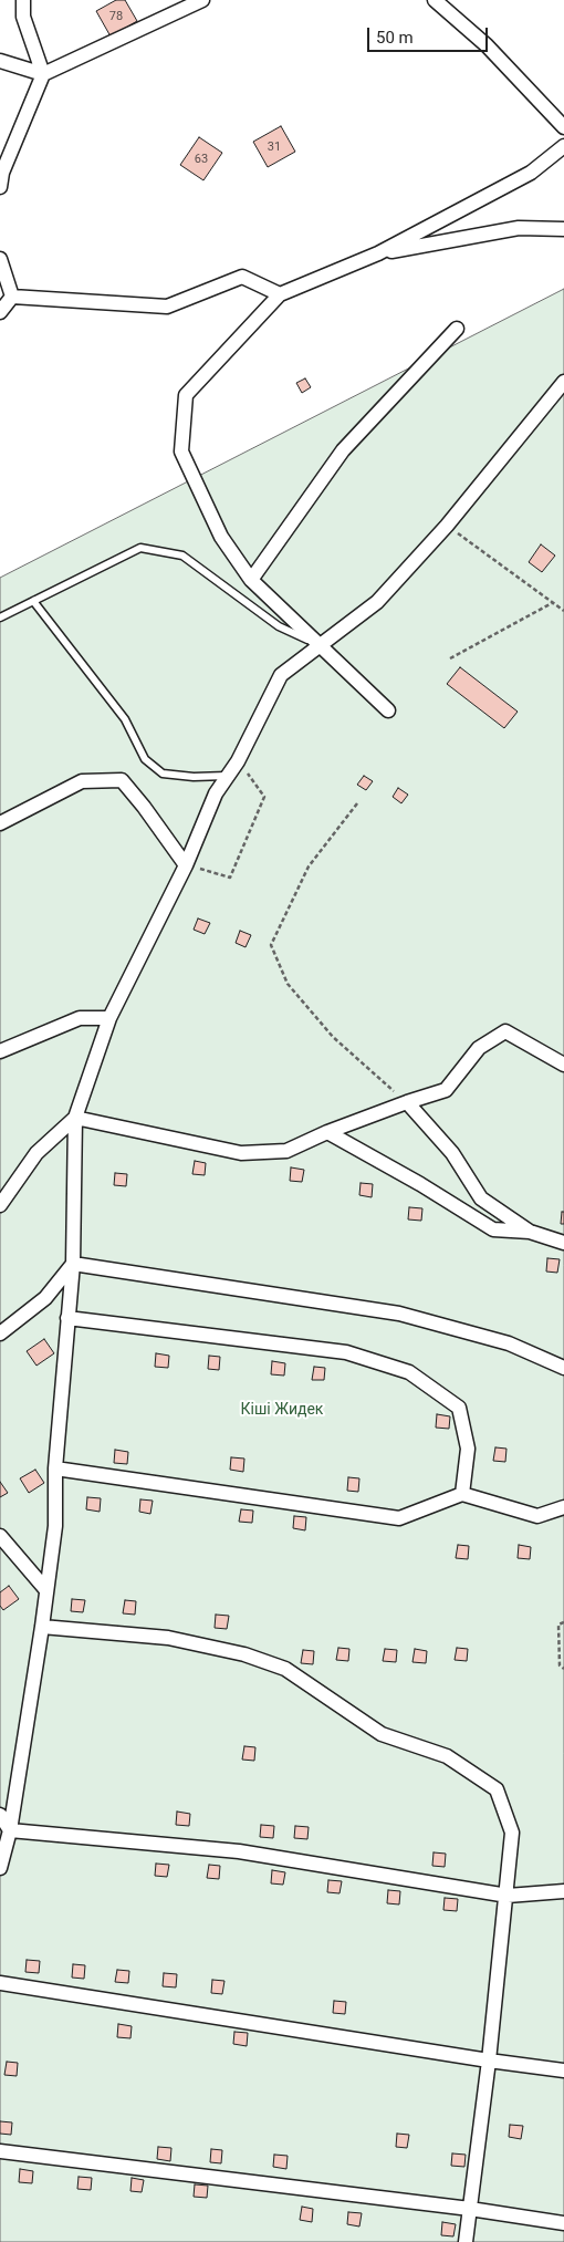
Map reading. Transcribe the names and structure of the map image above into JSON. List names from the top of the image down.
{
  "parks": ["Кіші Жидек"],
  "house_numbers": ["78", "31", "63"],
  "scale_bar": "50 m"
}
